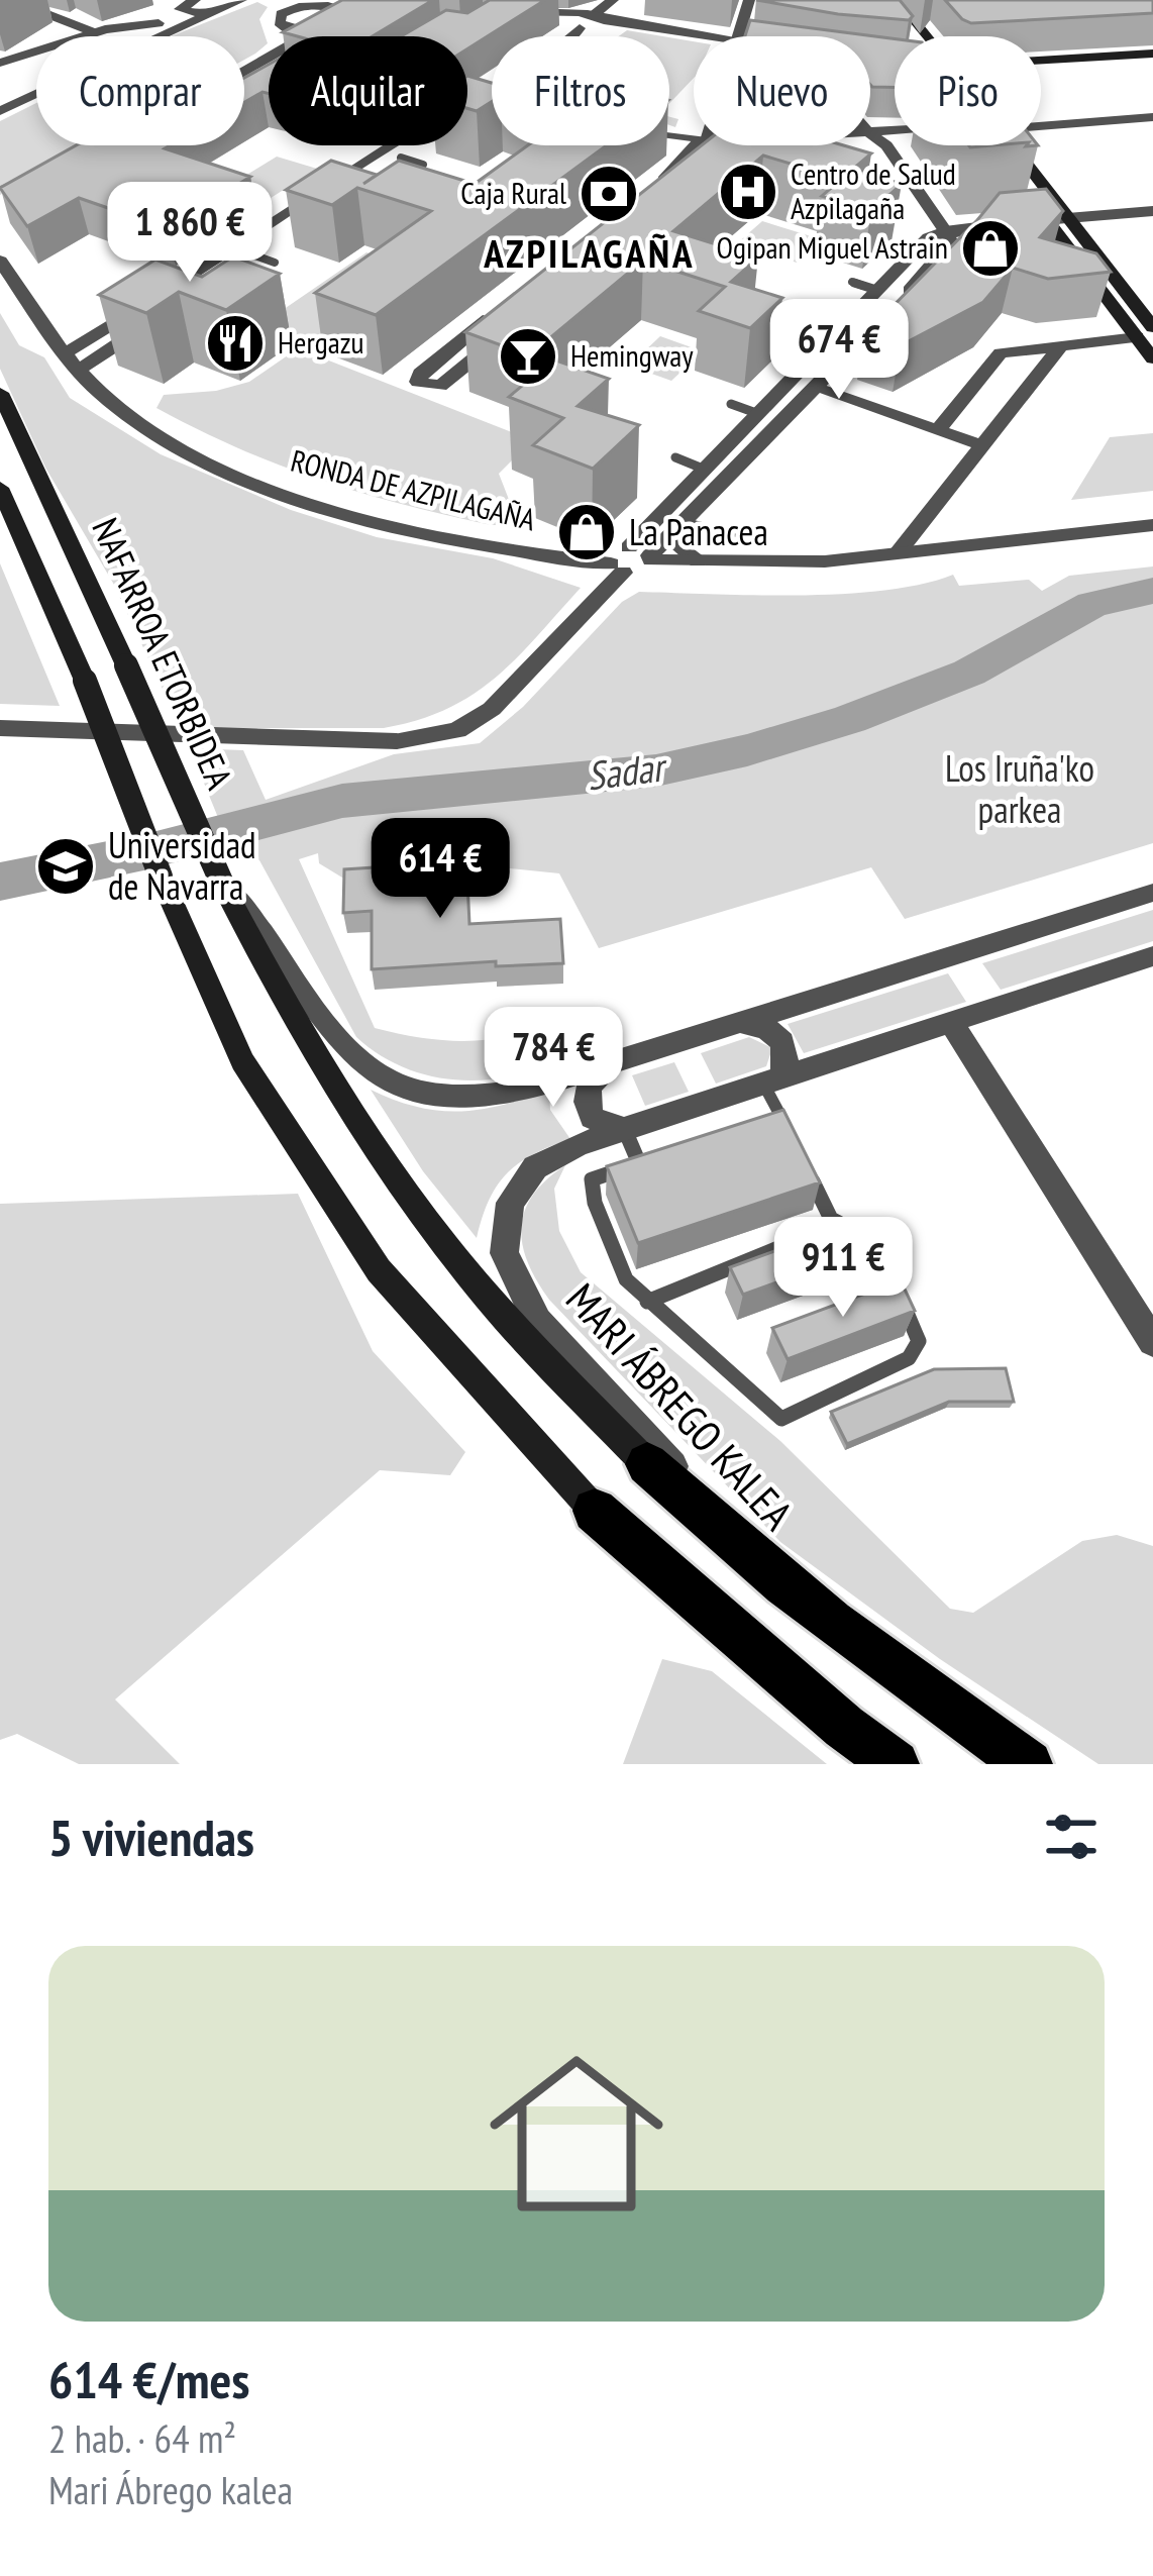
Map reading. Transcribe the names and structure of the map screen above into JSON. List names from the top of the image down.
{
  "streets": {
    "main road": ["NAFARROA ETORBIDEA"],
    "street": ["RONDA DE AZPILAGAÑA", "MARI ÁBREGO KALEA"]
  },
  "districts": ["AZPILAGAÑA"],
  "water": ["Sadar"],
  "parks": ["Los Iruña'ko parkea"],
  "places": {
    "hospital": ["Centro de Salud Azpilagaña"],
    "bank": ["Caja Rural"],
    "shop": ["Ogipan Miguel Astrain", "La Panacea"],
    "restaurant": ["Hergazu"],
    "bar": ["Hemingway"],
    "school or university": ["Universidad de Navarra"]
  },
  "page": {
    "chip": [
      "Comprar",
      "Alquilar",
      "Filtros",
      "Nuevo",
      "Piso"
    ],
    "price": [
      "1 860 €",
      "674 €",
      "614 €",
      "784 €",
      "911 €"
    ],
    "heading": "5 viviendas",
    "list": [
      {
        "name": "614 €/mes",
        "note": "2 hab. · 64 m² · Mari Ábrego kalea"
      }
    ]
  }
}
